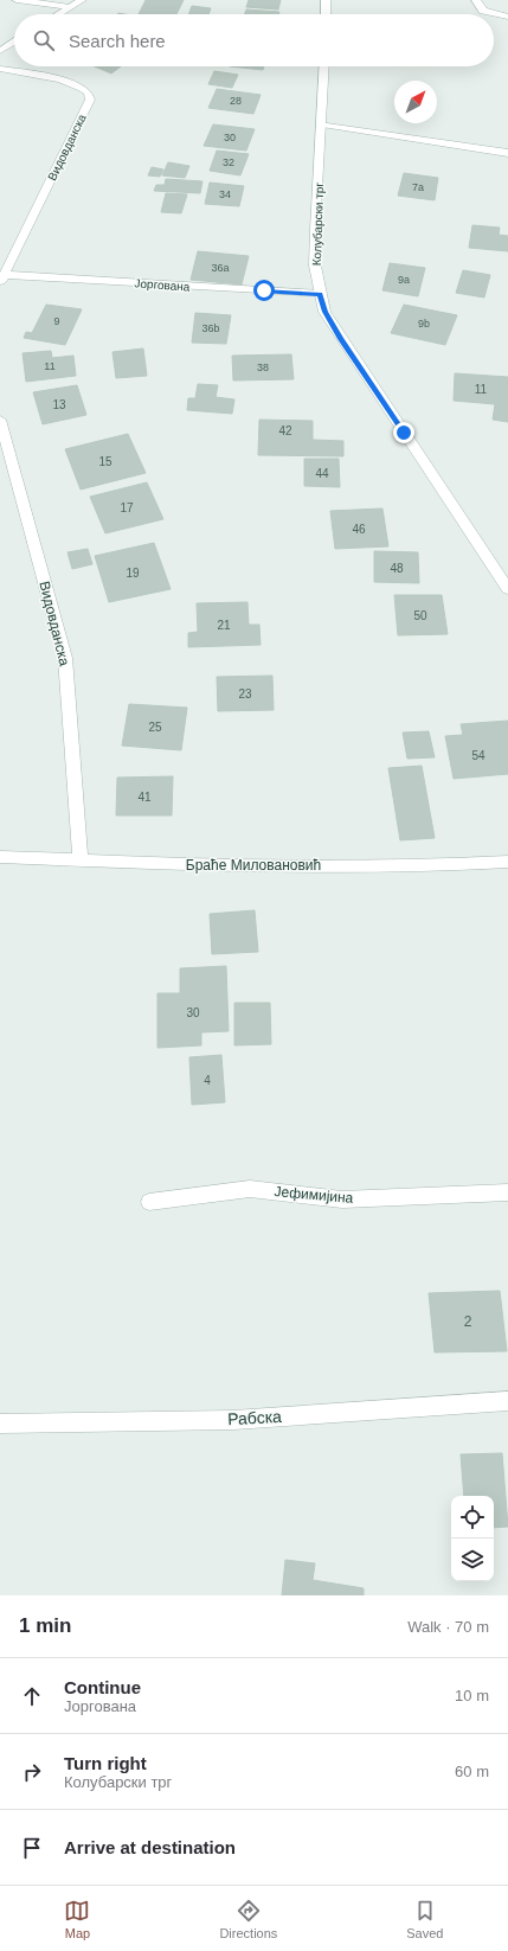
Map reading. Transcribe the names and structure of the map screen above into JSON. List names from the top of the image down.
{
  "streets": {
    "street": [
      "Видовданска",
      "Колубарски трг",
      "Јоргована",
      "Браће Миловановић",
      "Јефимијина",
      "Рабска"
    ]
  },
  "crossings": [
    ["Видовданска", "Јоргована"],
    ["Видовданска", "Браће Миловановић"],
    ["Колубарски трг", "Јоргована"]
  ],
  "house_numbers": [
    "28",
    "30",
    "32",
    "7a",
    "34",
    "36a",
    "9a",
    "9",
    "9b",
    "36b",
    "11",
    "38",
    "11",
    "13",
    "42",
    "15",
    "44",
    "17",
    "46",
    "48",
    "19",
    "50",
    "21",
    "23",
    "25",
    "54",
    "41",
    "30",
    "4",
    "2"
  ],
  "north": "top right",
  "page": {
    "search": "Search here",
    "heading": ["1 min", "Walk · 70 m"],
    "list": [
      ["Continue", "Јоргована", "10 m"],
      ["Turn right", "Колубарски трг", "60 m"],
      "Arrive at destination"
    ],
    "nav": ["Map", "Directions", "Saved"]
  }
}
